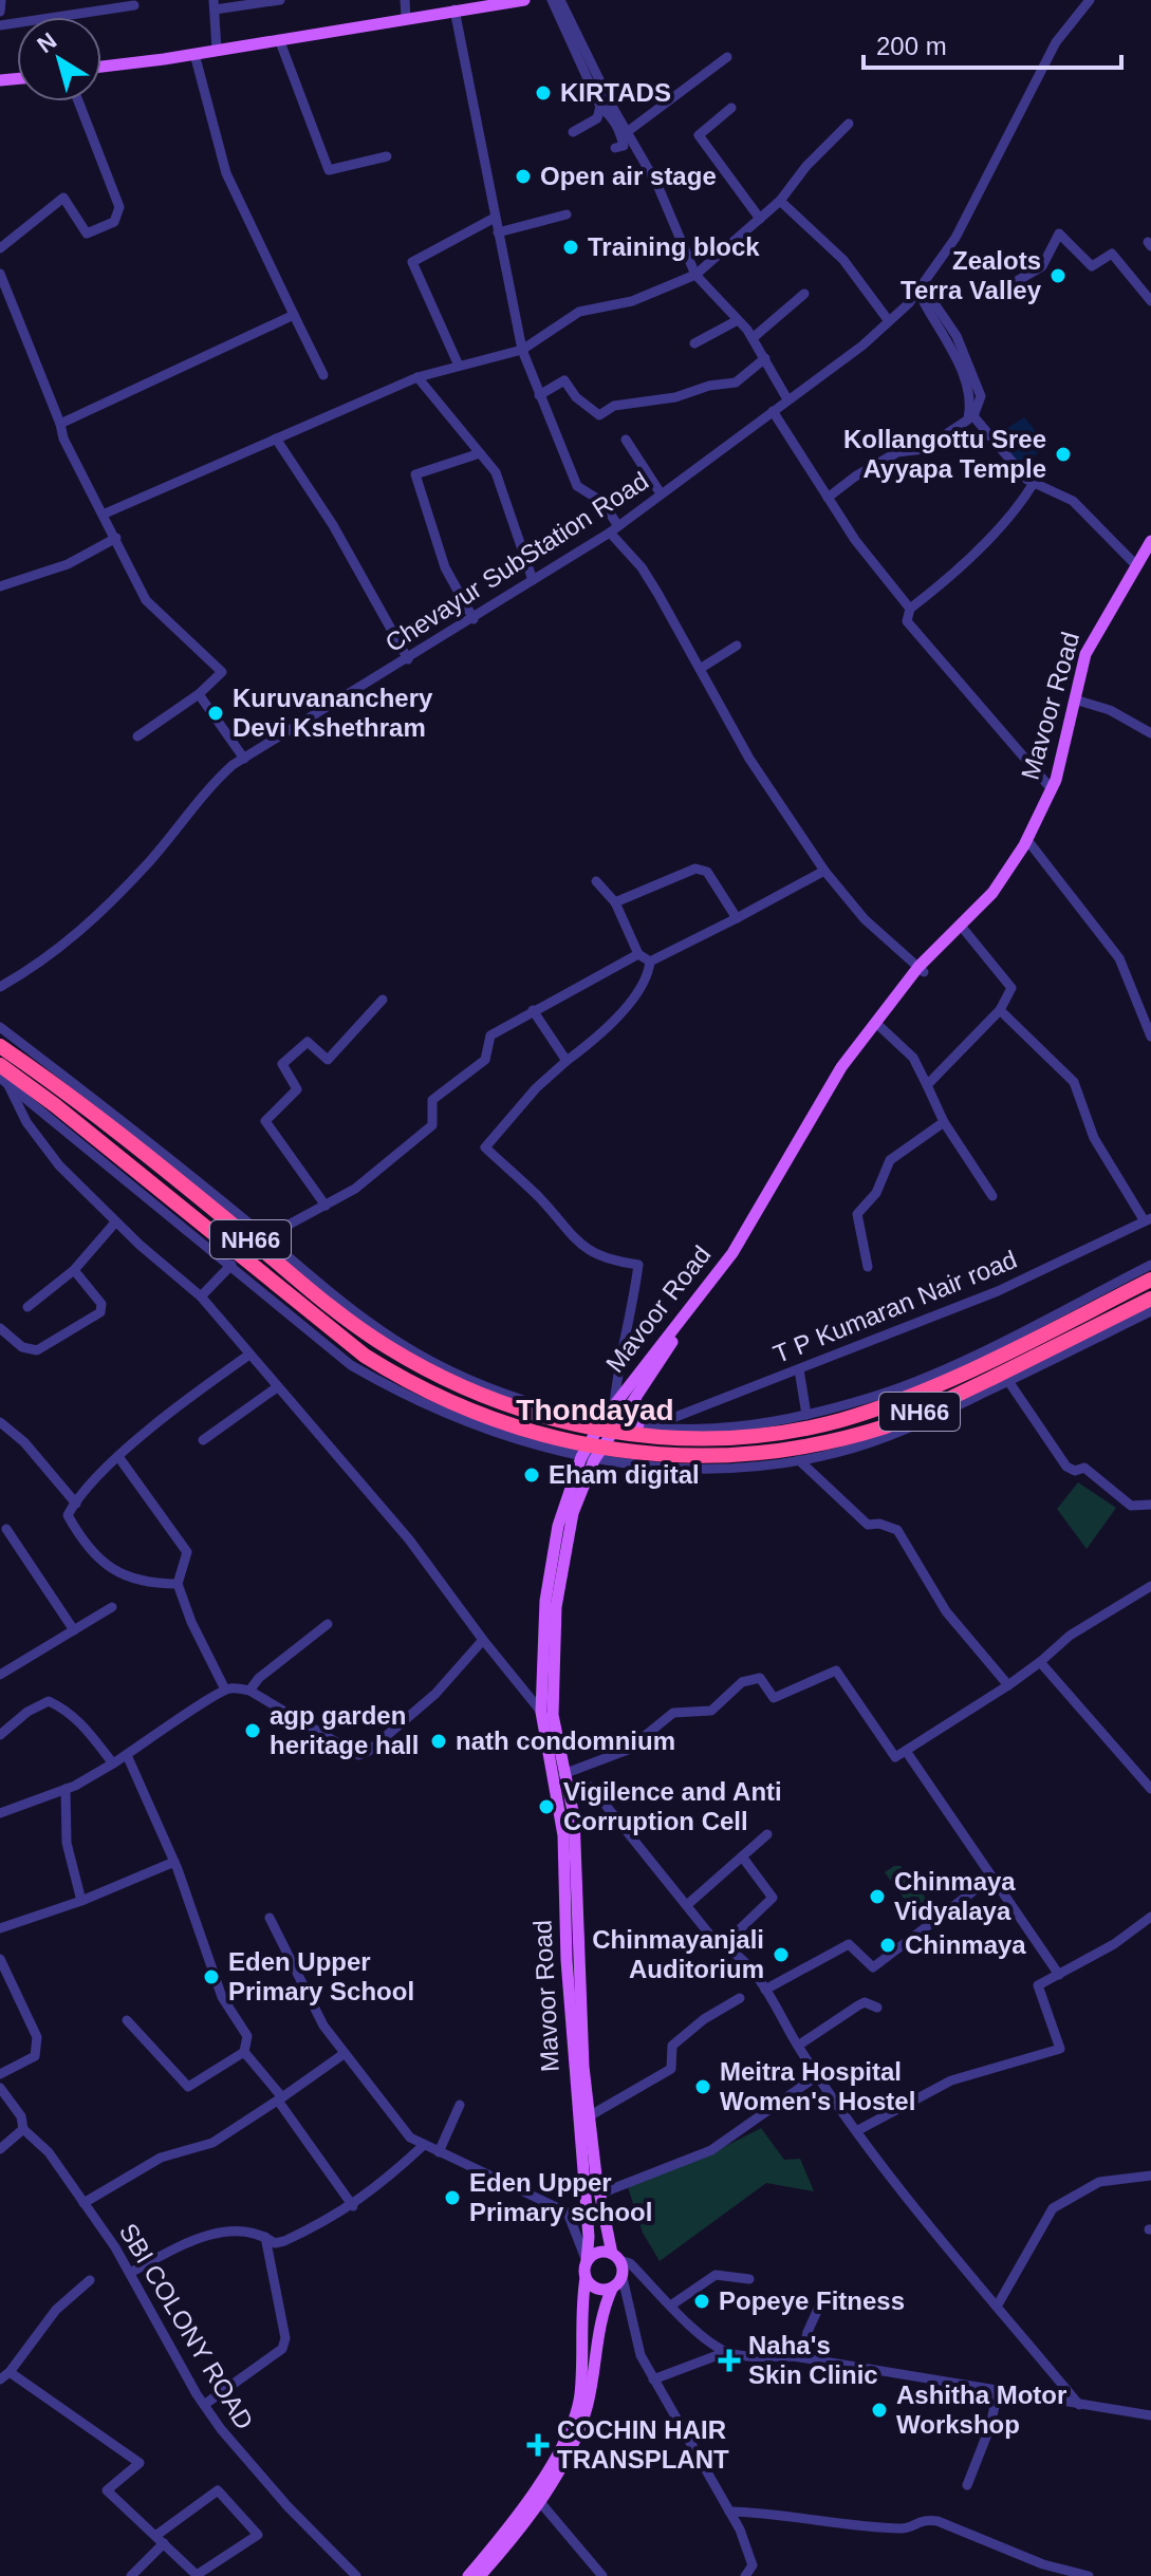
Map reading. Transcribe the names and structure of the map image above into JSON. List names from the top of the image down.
{
  "streets": {
    "highway": ["NH66"],
    "main road": ["Mavoor Road"],
    "street": ["Chevayur SubStation Road", "T P Kumaran Nair road", "SBI COLONY ROAD"]
  },
  "districts": ["Thondayad"],
  "places": {
    "other": [
      "KIRTADS",
      "Open air stage",
      "Training block",
      "Zealots Terra Valley",
      "Kollangottu Sree Ayyapa Temple",
      "Kuruvananchery Devi Kshethram",
      "Eham digital",
      "agp garden heritage hall",
      "nath condomnium",
      "Vigilence and Anti Corruption Cell",
      "Chinmaya Vidyalaya",
      "Chinmaya",
      "Chinmayanjali Auditorium",
      "Eden Upper Primary School",
      "Meitra Hospital Women's Hostel",
      "Eden Upper Primary school",
      "Popeye Fitness",
      "Ashitha Motor Workshop"
    ],
    "health": ["Naha's Skin Clinic", "COCHIN HAIR TRANSPLANT"]
  },
  "scale_bar": "200 m",
  "north": "top left"
}
